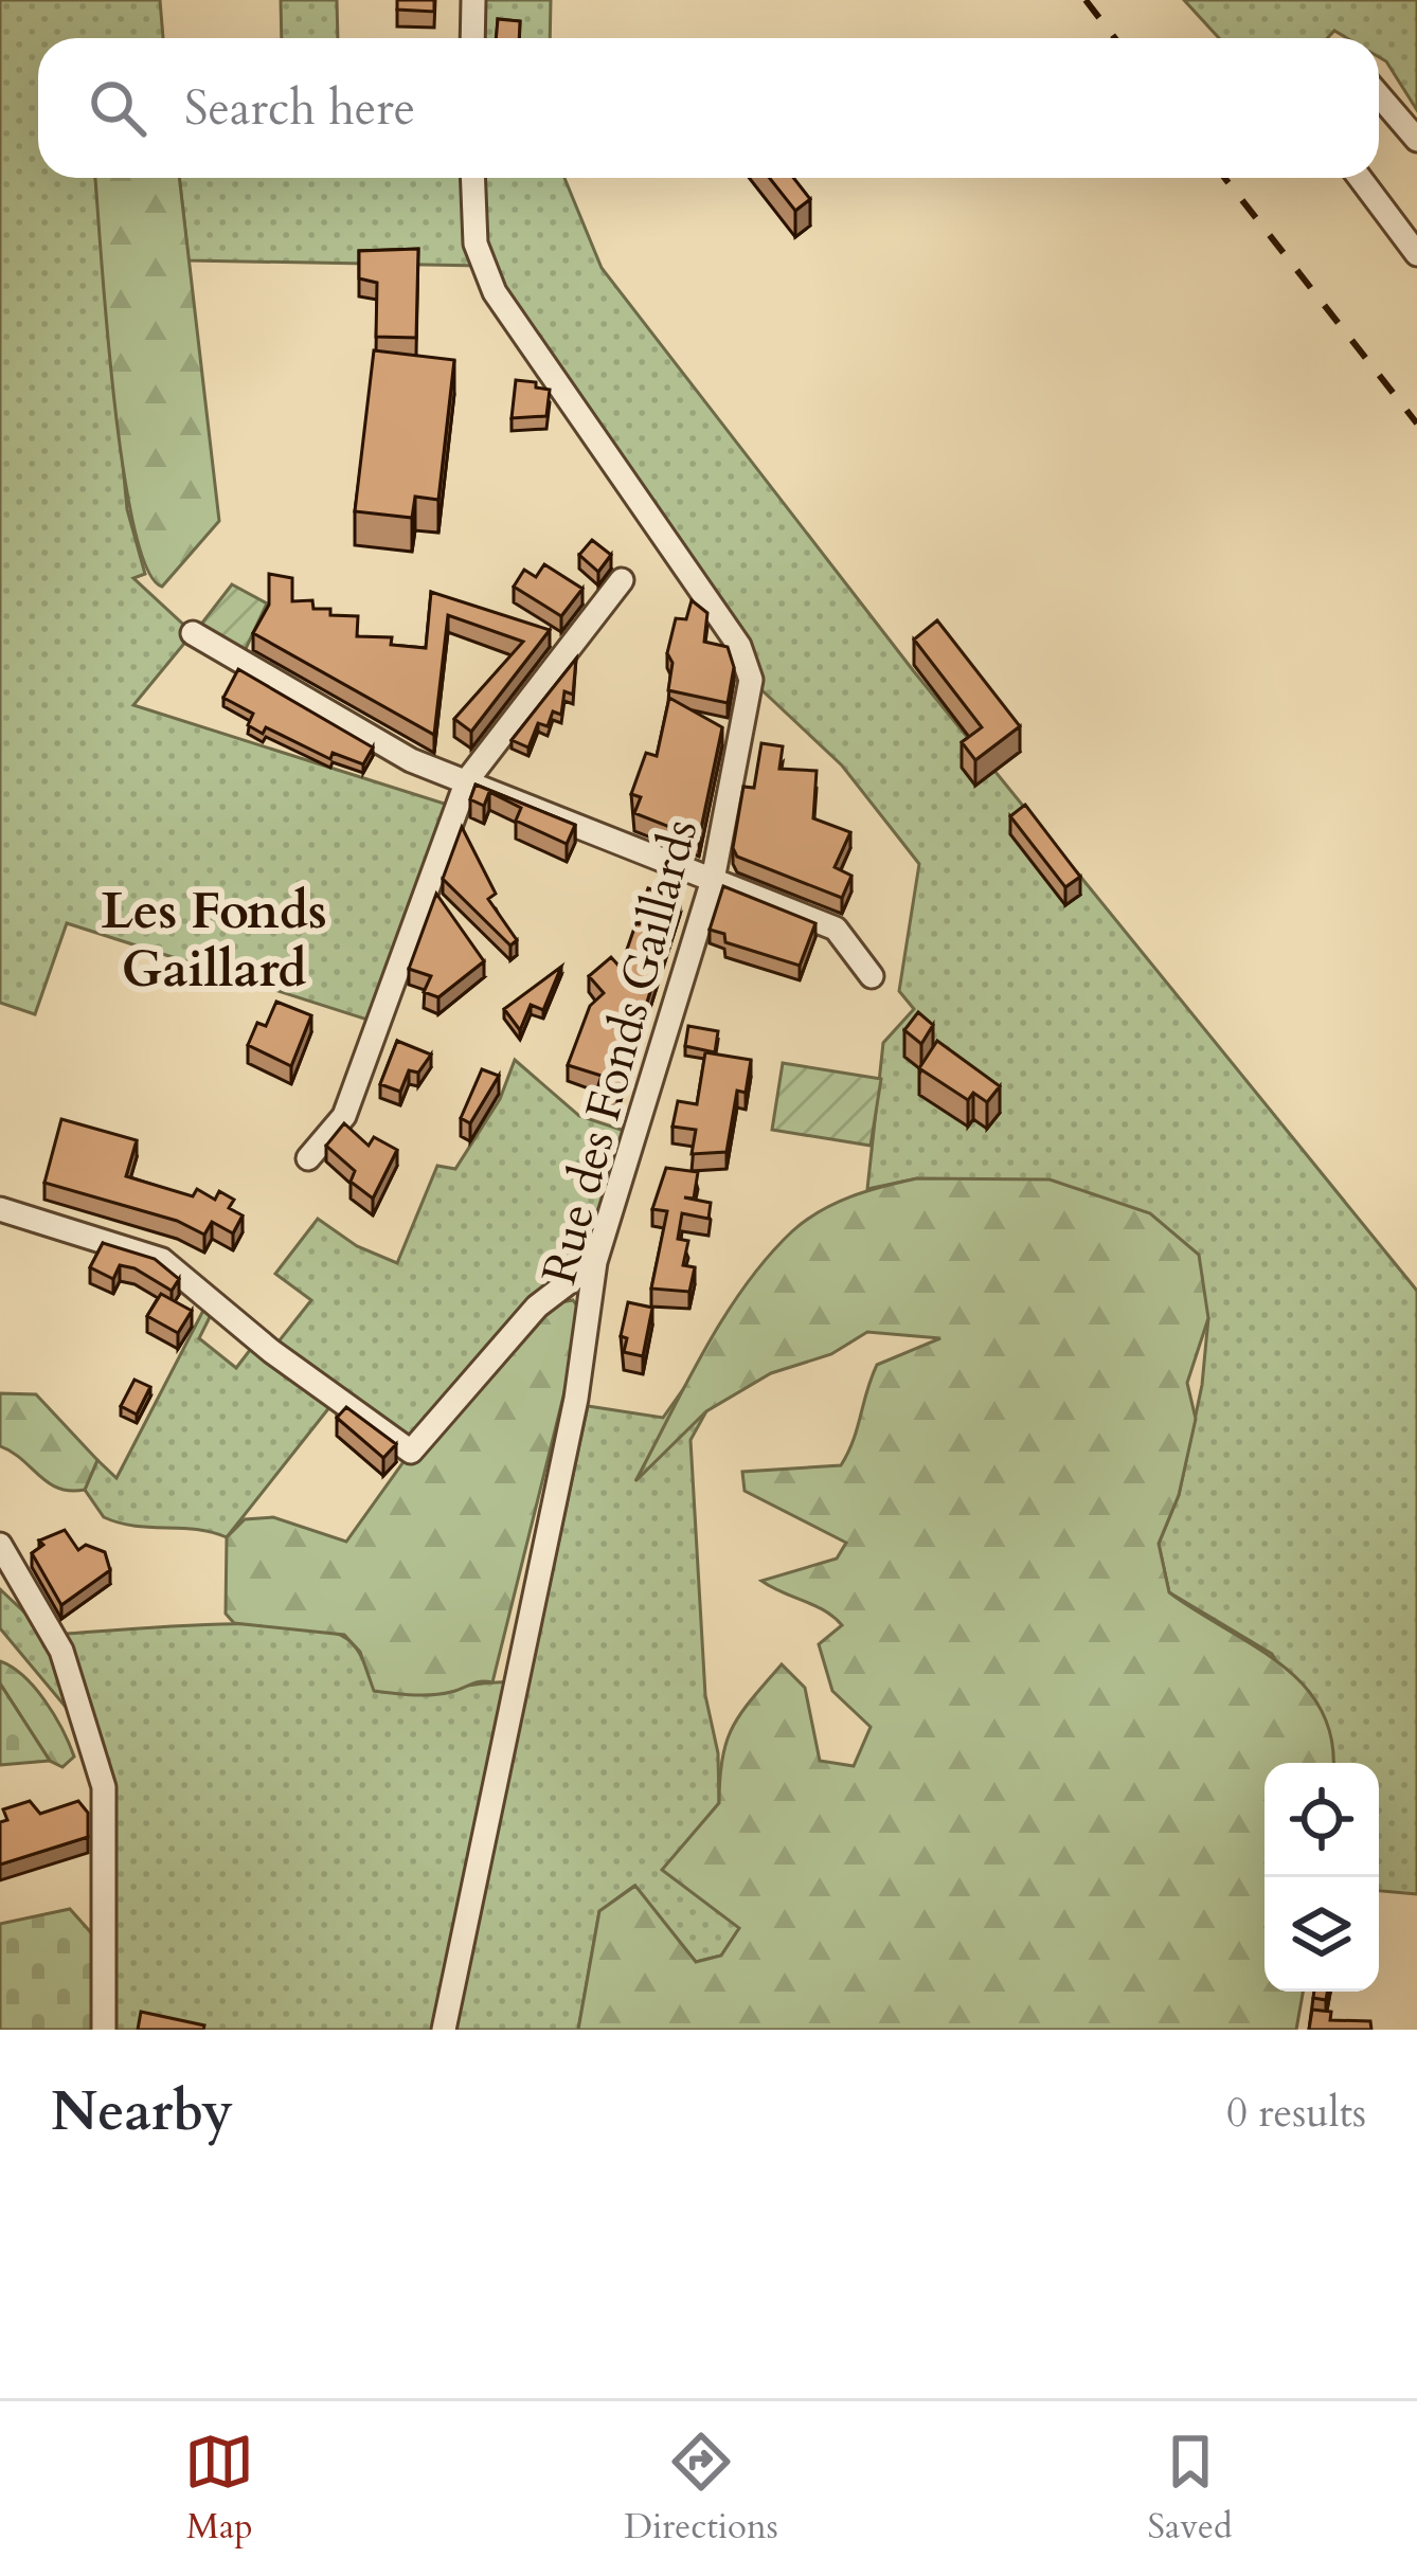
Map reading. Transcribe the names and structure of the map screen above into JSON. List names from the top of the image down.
{
  "streets": {
    "street": ["Rue des Fonds Gaillards"]
  },
  "districts": ["Les Fonds Gaillard"],
  "page": {
    "search": "Search here",
    "heading": ["Nearby", "0 results"],
    "nav": ["Map", "Directions", "Saved"]
  }
}
